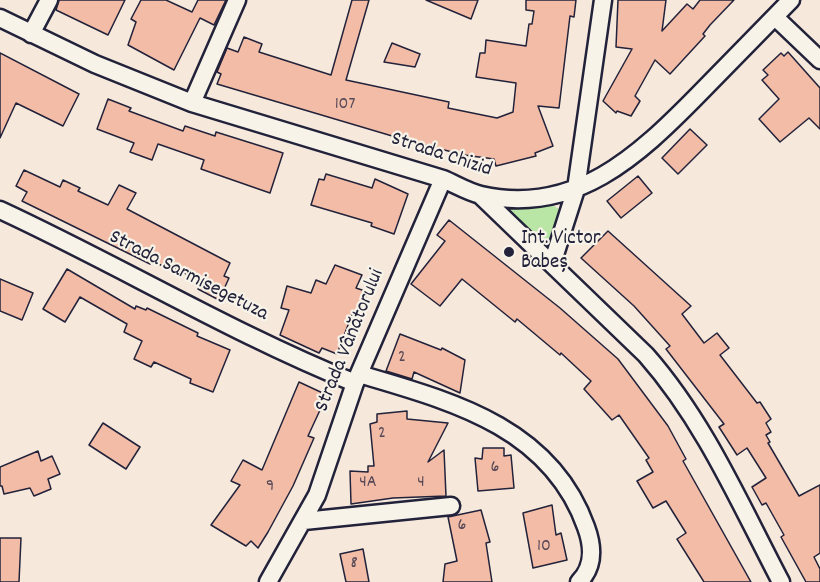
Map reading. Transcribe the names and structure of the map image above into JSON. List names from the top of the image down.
{
  "streets": {
    "street": ["Strada Chizid", "Strada Sarmisegetuza", "Strada Vânătorului"]
  },
  "crossings": [
    ["Strada Chizid", "Strada Vânătorului"],
    ["Strada Sarmisegetuza", "Strada Vânătorului"]
  ],
  "places": ["Int. Victor Babeș"],
  "house_numbers": [
    "107",
    "2",
    "2",
    "6",
    "4A",
    "4",
    "9",
    "6",
    "10",
    "8"
  ]
}
